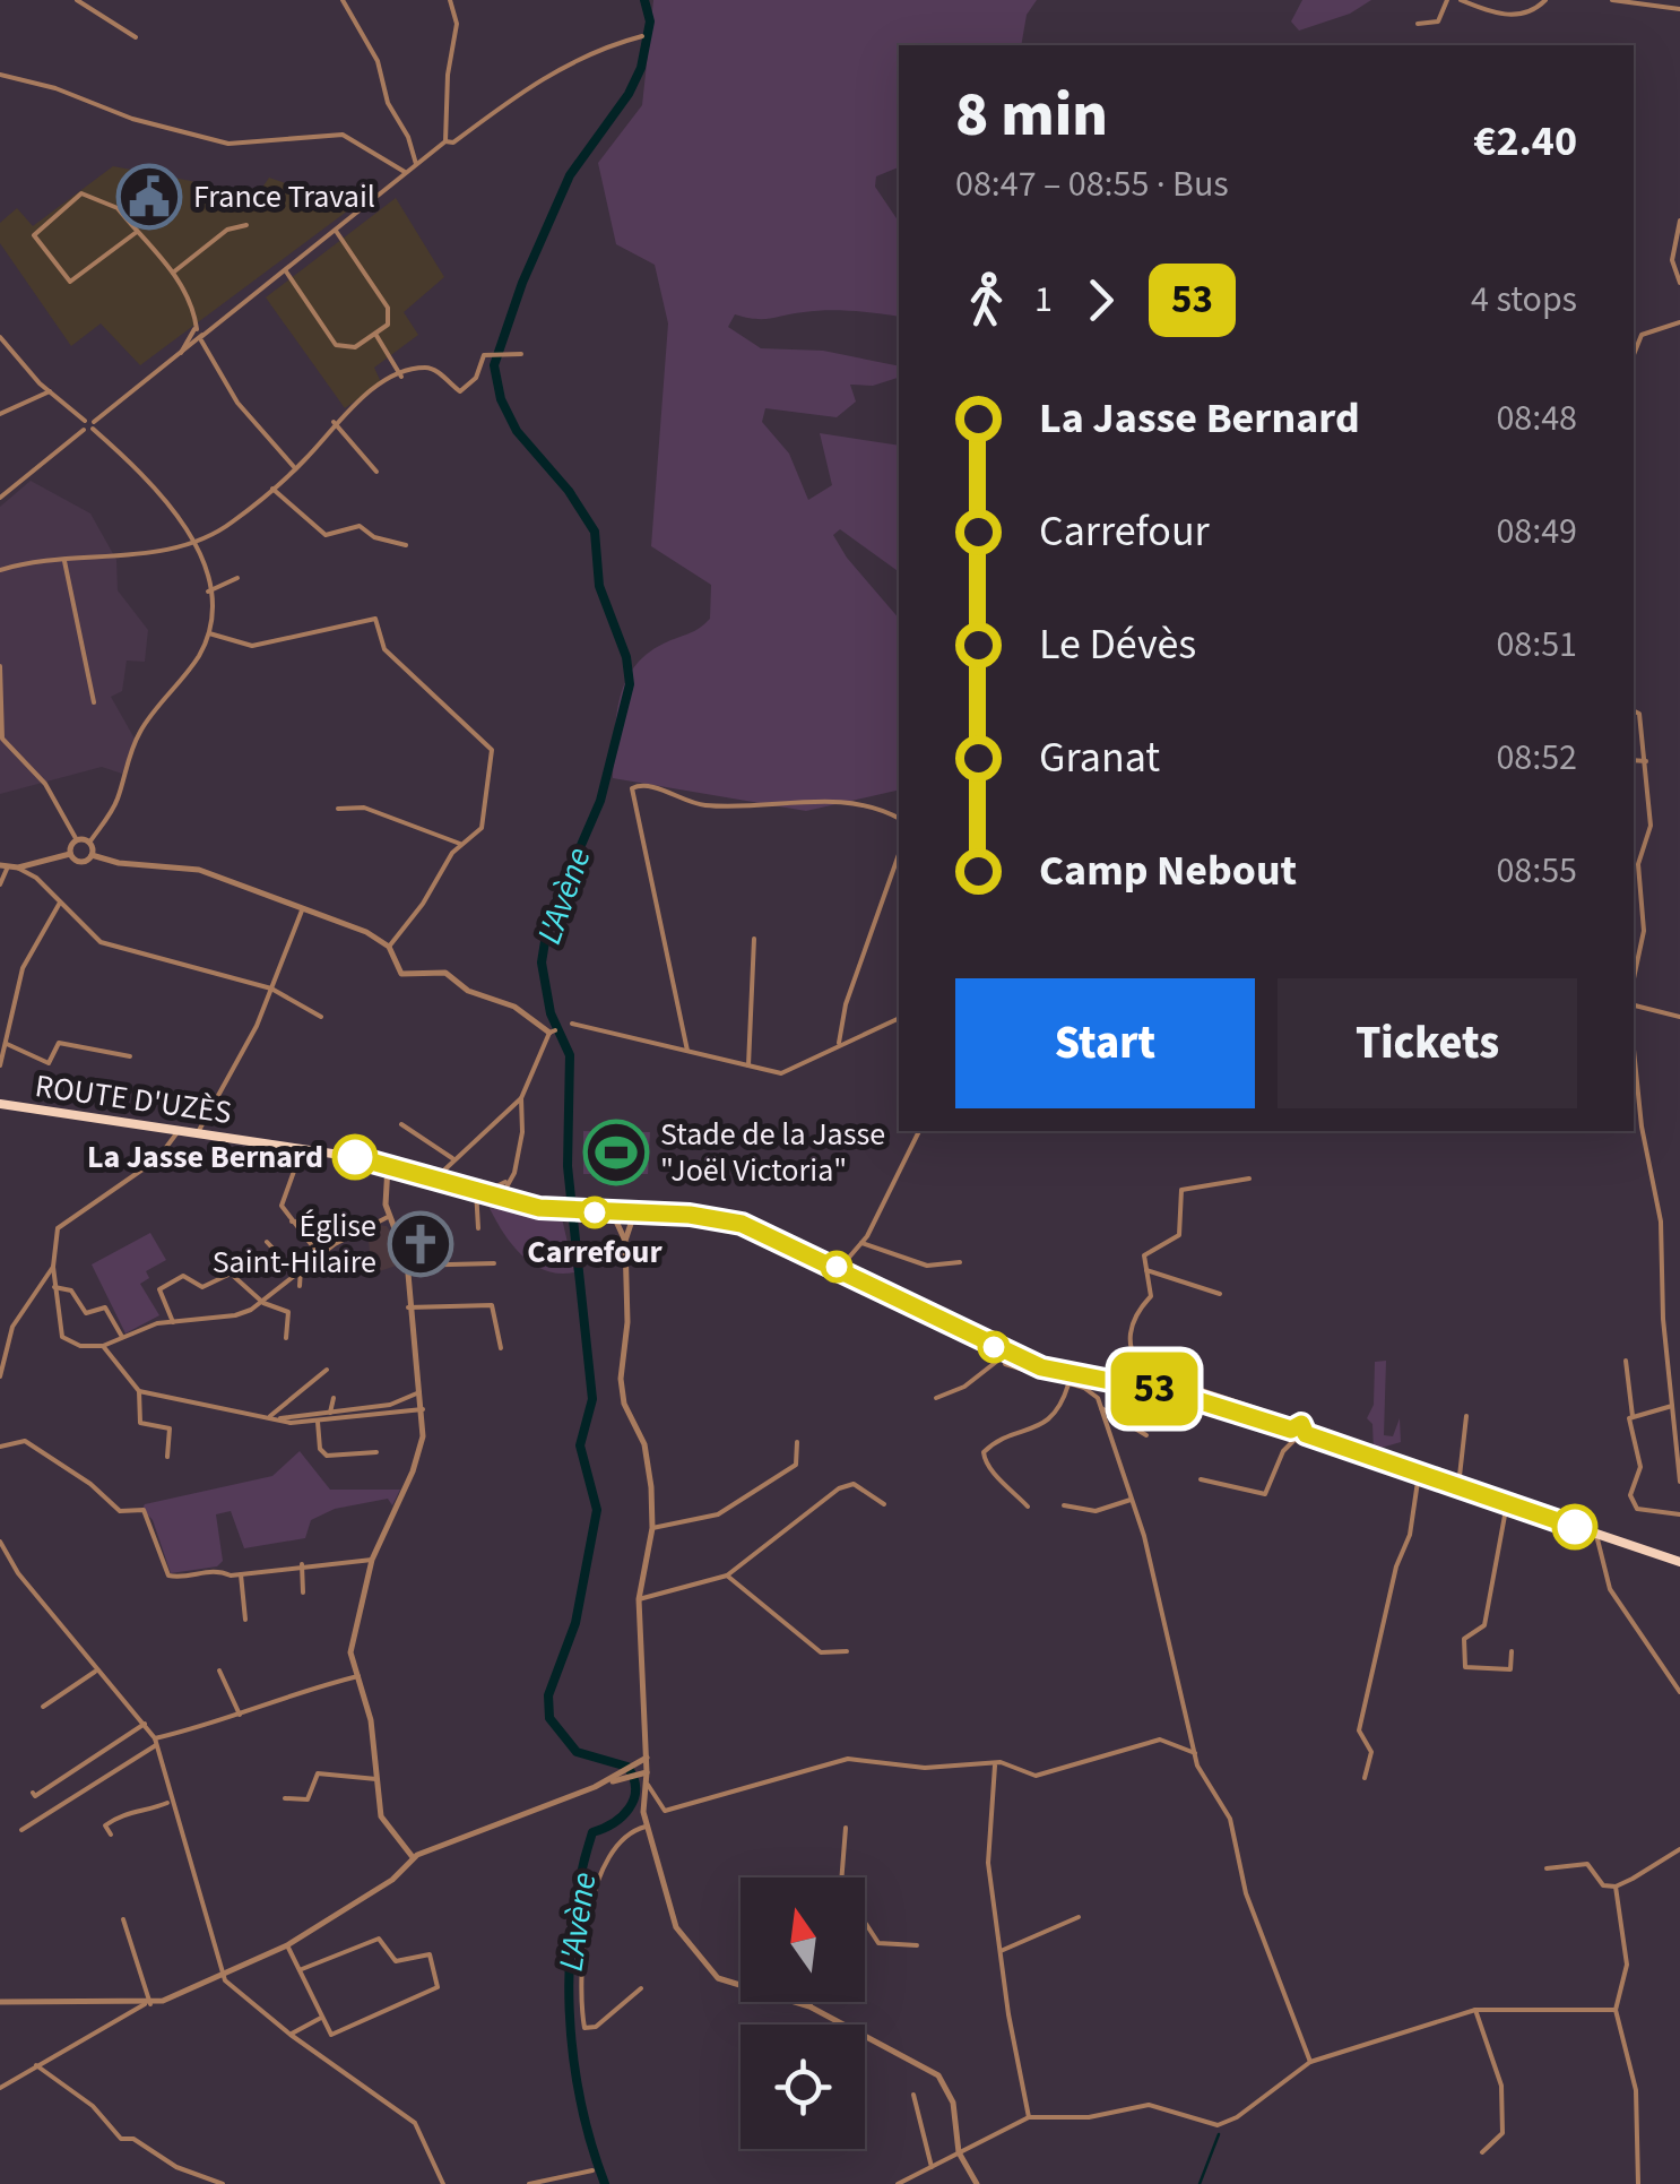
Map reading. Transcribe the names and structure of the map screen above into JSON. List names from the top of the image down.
{
  "streets": {
    "main road": ["ROUTE D'UZÈS"]
  },
  "water": ["L'Avène"],
  "places": {
    "public building": ["France Travail"],
    "sports": ["Stade de la Jasse \"Joël Victoria\""],
    "other": ["La Jasse Bernard", "Carrefour"],
    "church": ["Église Saint-Hilaire"]
  },
  "lines": ["bus line 53"],
  "north": "top",
  "page": {
    "on_map": "53",
    "heading": ["8 min", "08:47 – 08:55 · Bus", "€2.40"],
    "legs": ["1", "53", "4 stops"],
    "list": [
      {
        "name": "La Jasse Bernard",
        "value": "08:48"
      },
      {
        "name": "Carrefour",
        "value": "08:49"
      },
      {
        "name": "Le Dévès",
        "value": "08:51"
      },
      {
        "name": "Granat",
        "value": "08:52"
      },
      {
        "name": "Camp Nebout",
        "value": "08:55"
      }
    ],
    "buttons": ["Start", "Tickets"]
  }
}
